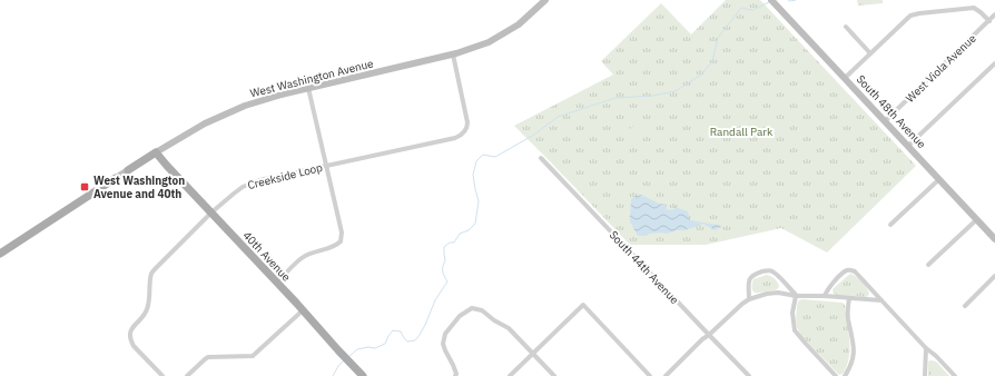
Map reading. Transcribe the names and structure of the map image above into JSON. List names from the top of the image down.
{
  "streets": {
    "main road": ["West Washington Avenue", "South 48th Avenue", "40th Avenue"],
    "street": ["West Viola Avenue", "Creekside Loop", "South 44th Avenue"]
  },
  "crossings": [
    ["West Viola Avenue", "South 48th Avenue"],
    ["West Washington Avenue", "Creekside Loop"],
    ["West Washington Avenue", "40th Avenue"],
    ["Creekside Loop", "40th Avenue"]
  ],
  "parks": ["Randall Park"],
  "places": {
    "transit": ["West Washington Avenue and 40th"]
  }
}
